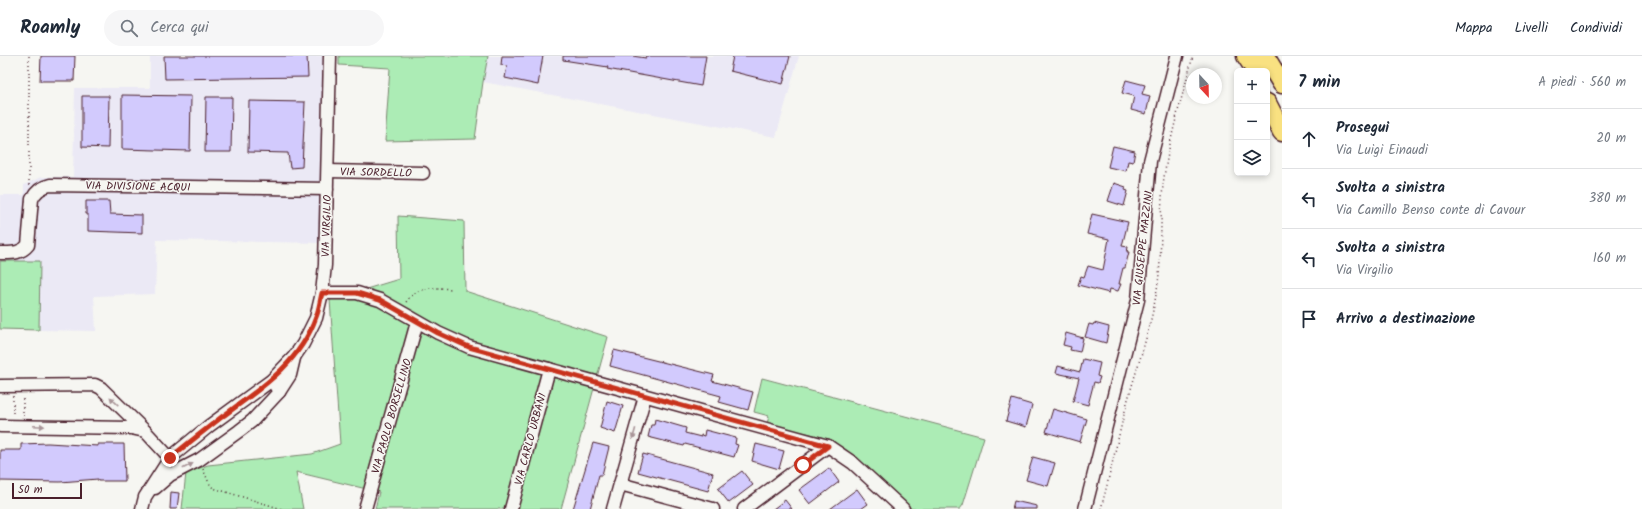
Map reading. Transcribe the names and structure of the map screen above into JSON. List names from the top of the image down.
{
  "streets": {
    "street": [
      "VIA SORDELLO",
      "VIA DIVISIONE ACQUI",
      "VIA VIRGILIO",
      "VIA GIUSEPPE MAZZINI",
      "VIA PAOLO BORSELLINO",
      "VIA CARLO URBANI"
    ]
  },
  "crossings": [
    ["VIA SORDELLO", "VIA VIRGILIO"],
    ["VIA DIVISIONE ACQUI", "VIA VIRGILIO"]
  ],
  "scale_bar": "50 m",
  "north": "bottom",
  "page": {
    "header": "Roamly",
    "search": "Cerca qui",
    "nav": ["Mappa", "Livelli", "Condividi"],
    "heading": ["7 min", "A piedi · 560 m"],
    "map_buttons": ["+", "−"],
    "list": [
      ["Prosegui", "Via Luigi Einaudi", "20 m"],
      ["Svolta a sinistra", "Via Camillo Benso conte di Cavour", "380 m"],
      ["Svolta a sinistra", "Via Virgilio", "160 m"],
      "Arrivo a destinazione"
    ],
    "scale": "50 m"
  }
}
